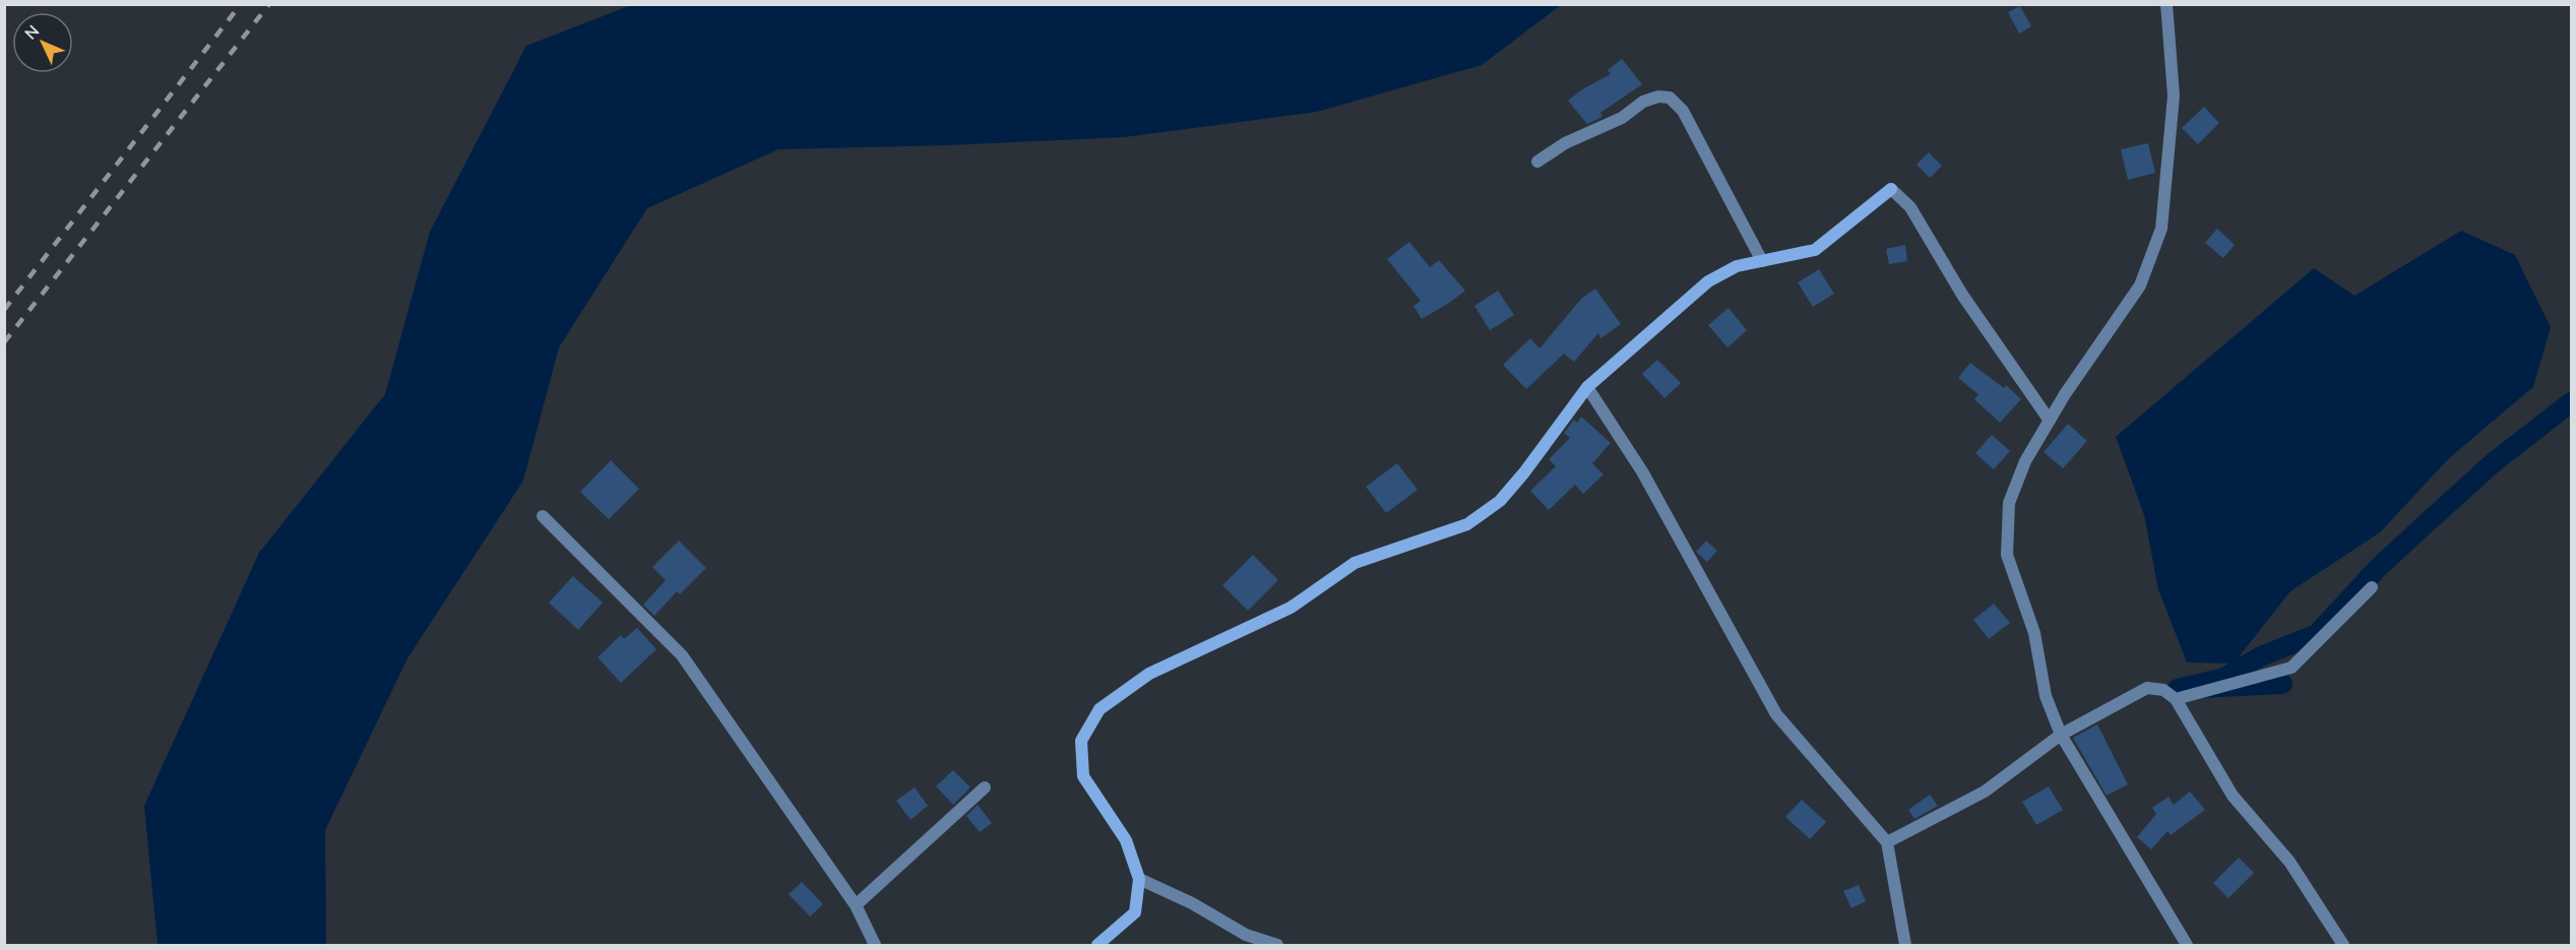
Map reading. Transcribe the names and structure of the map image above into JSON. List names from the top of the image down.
{
  "north": "top left"
}
